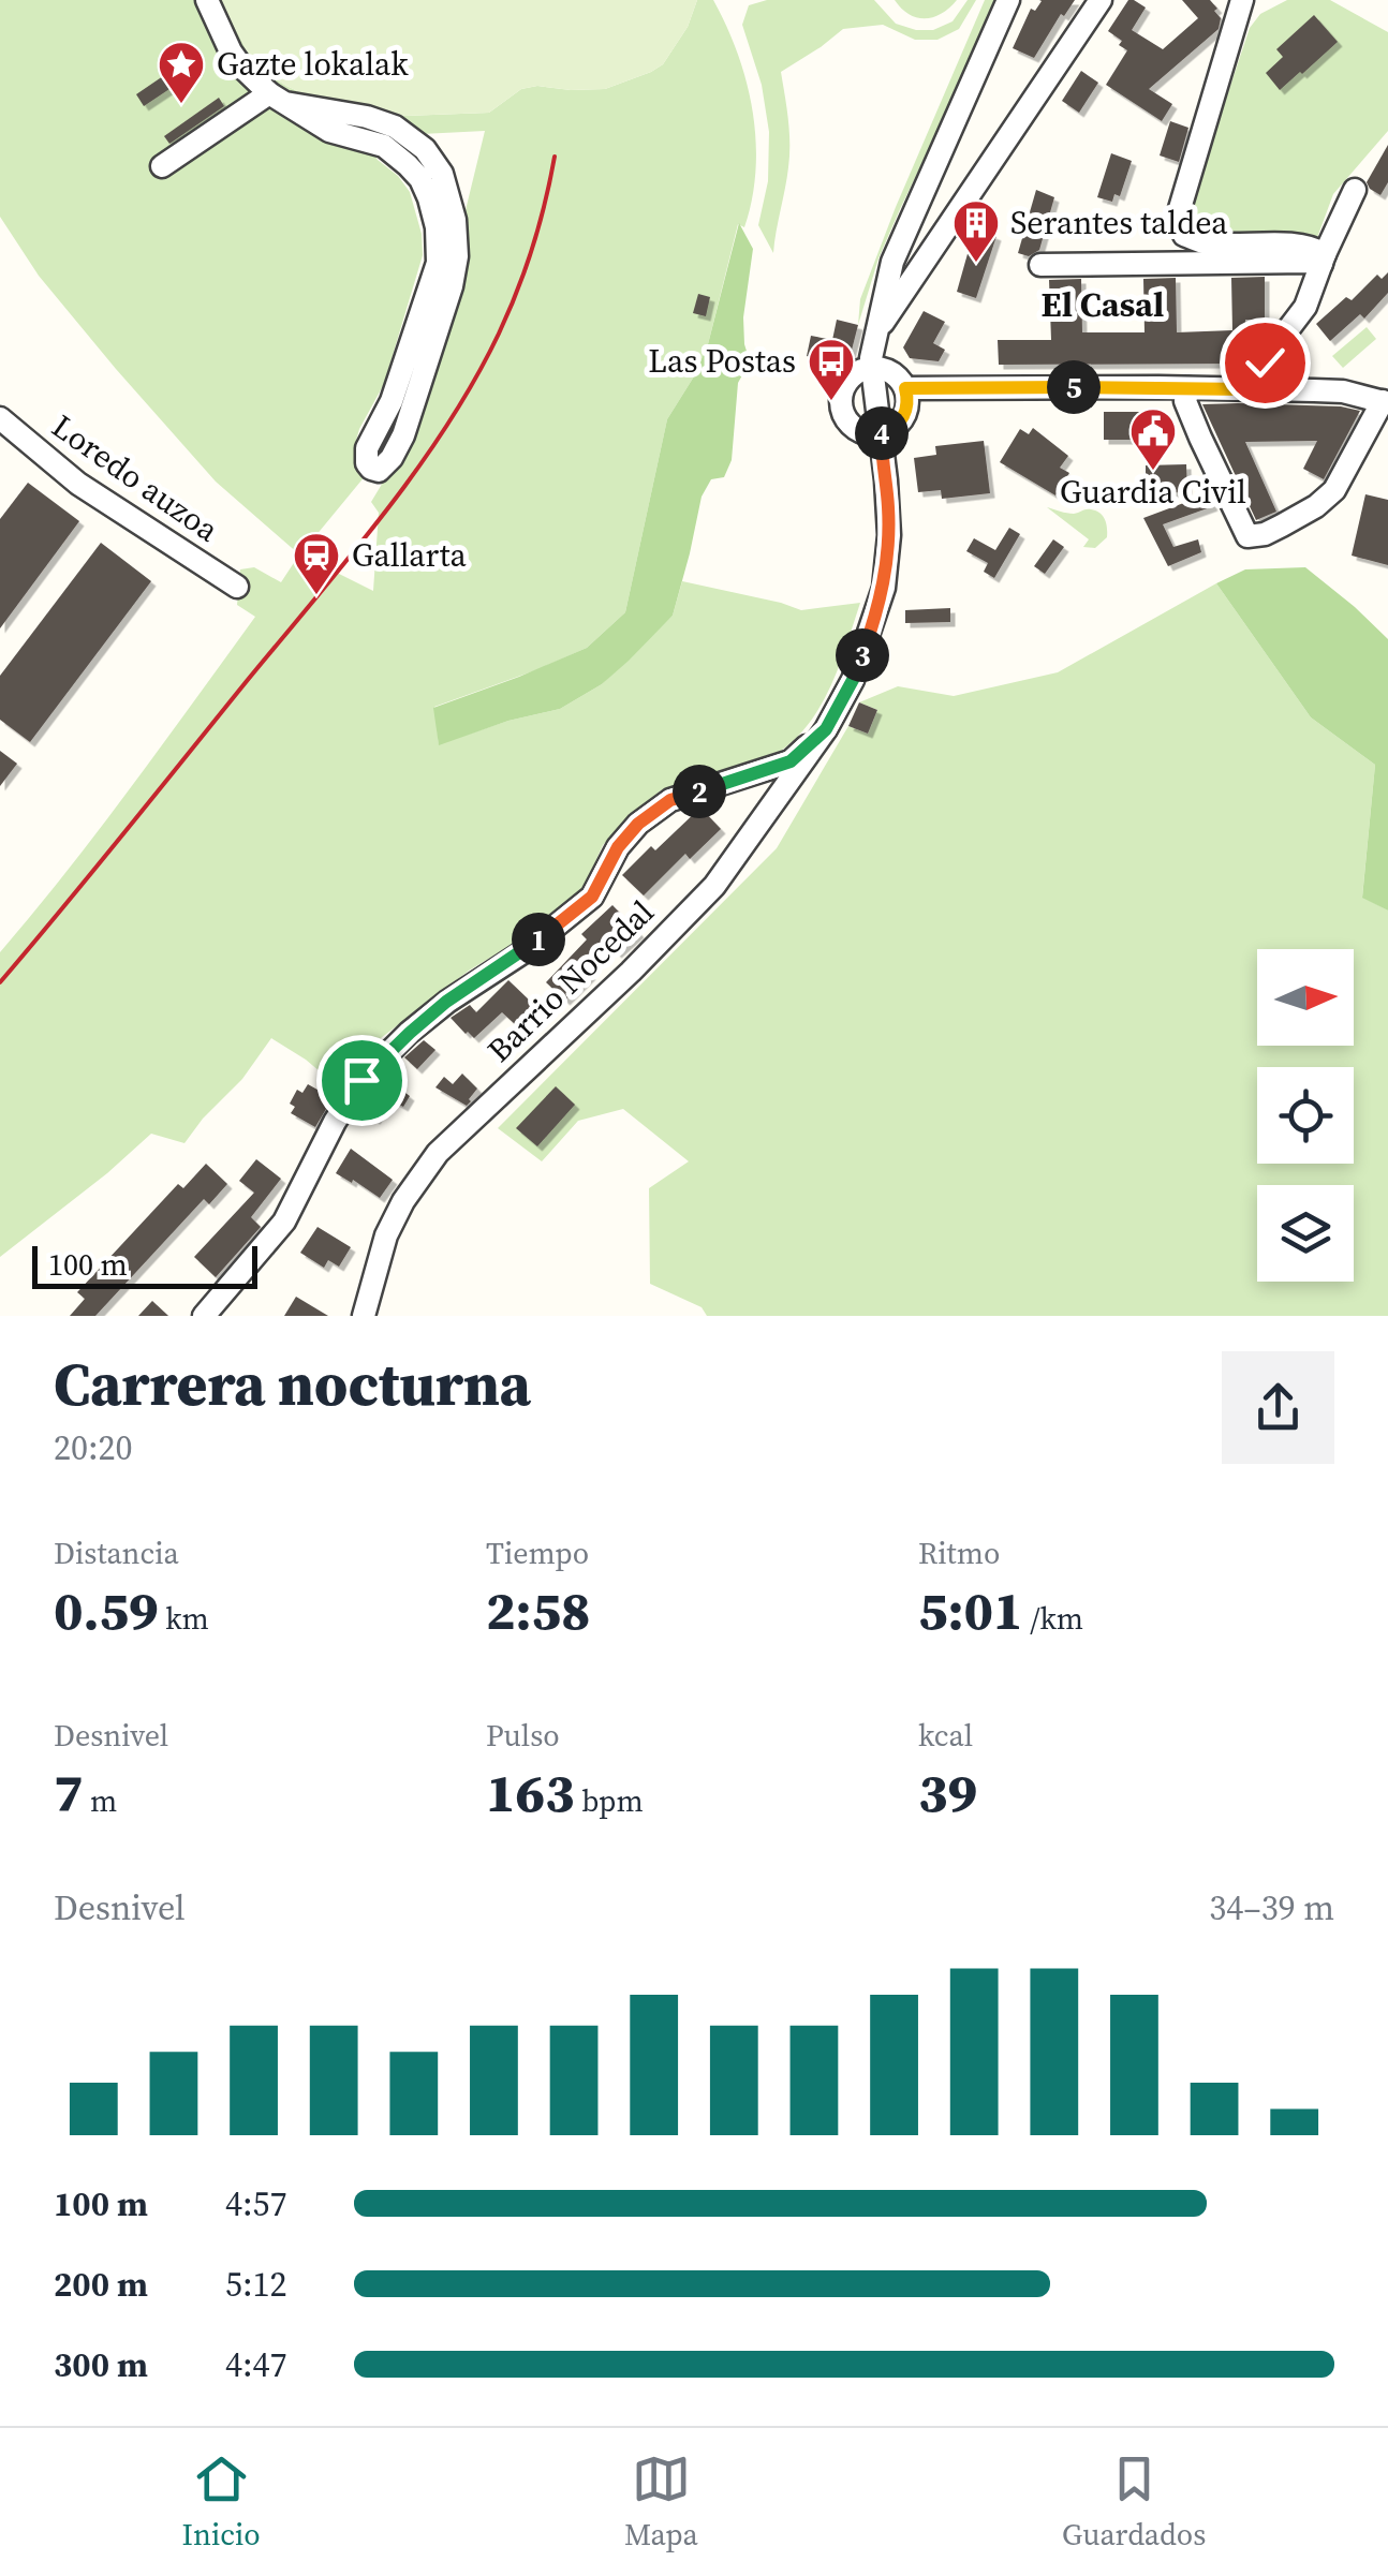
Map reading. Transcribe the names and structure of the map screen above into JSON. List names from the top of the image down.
{
  "streets": {
    "street": ["Loredo auzoa", "Barrio Nocedal"]
  },
  "districts": ["El Casal"],
  "places": {
    "place": ["Gazte lokalak"],
    "building": ["Serantes taldea"],
    "bus stop": ["Las Postas"],
    "public building": ["Guardia Civil"],
    "station": ["Gallarta"]
  },
  "scale_bar": "100 m",
  "north": "right",
  "page": {
    "pins": [
      "5",
      "4",
      "3",
      "2",
      "1"
    ],
    "scale": "100 m",
    "heading": ["Carrera nocturna", "20:20"],
    "stats": [
      ["Distancia", "0.59 km"],
      ["Tiempo", "2:58"],
      ["Ritmo", "5:01 /km"],
      ["Desnivel", "7 m"],
      ["Pulso", "163 bpm"],
      ["kcal", "39"]
    ],
    "chart": ["Desnivel", "34–39 m"],
    "list": [
      {
        "name": "100 m",
        "note": "4:57"
      },
      {
        "name": "200 m",
        "note": "5:12"
      },
      {
        "name": "300 m",
        "note": "4:47"
      }
    ],
    "tabs": ["Inicio", "Mapa", "Guardados"]
  }
}
